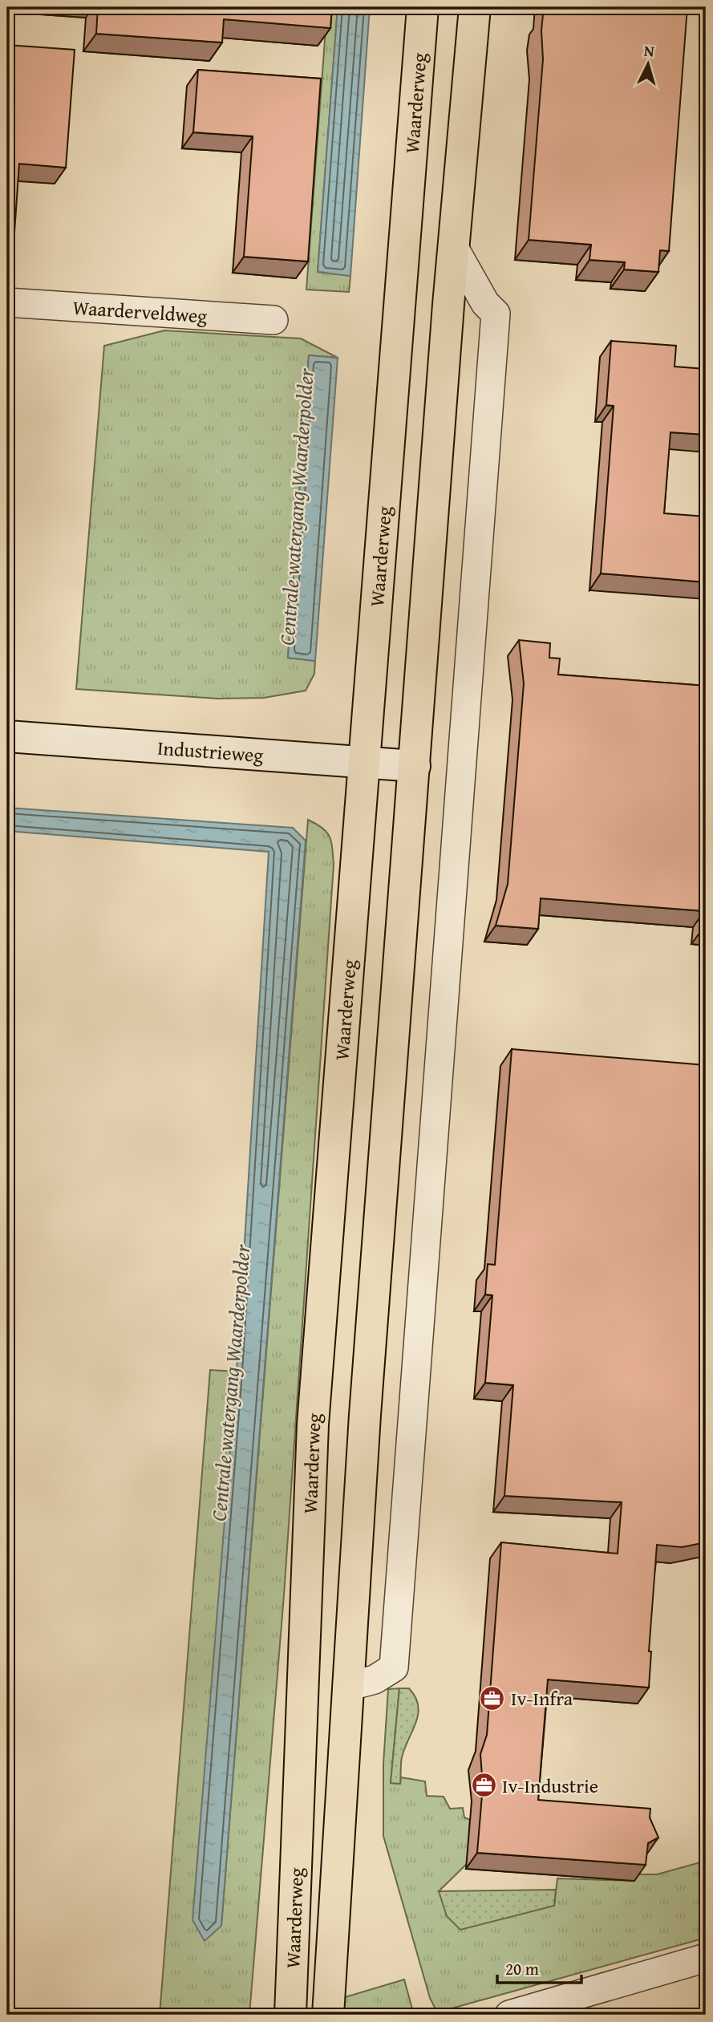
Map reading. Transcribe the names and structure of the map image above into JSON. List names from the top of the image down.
{
  "streets": {
    "main road": ["Waarderweg"],
    "street": ["Waarderveldweg", "Industrieweg"]
  },
  "crossings": [
    ["Waarderweg", "Industrieweg"]
  ],
  "water": ["Centrale watergang Waarderpolder"],
  "places": {
    "office": ["Iv-Infra", "Iv-Industrie"]
  },
  "scale_bar": "20 m",
  "north": "top"
}
